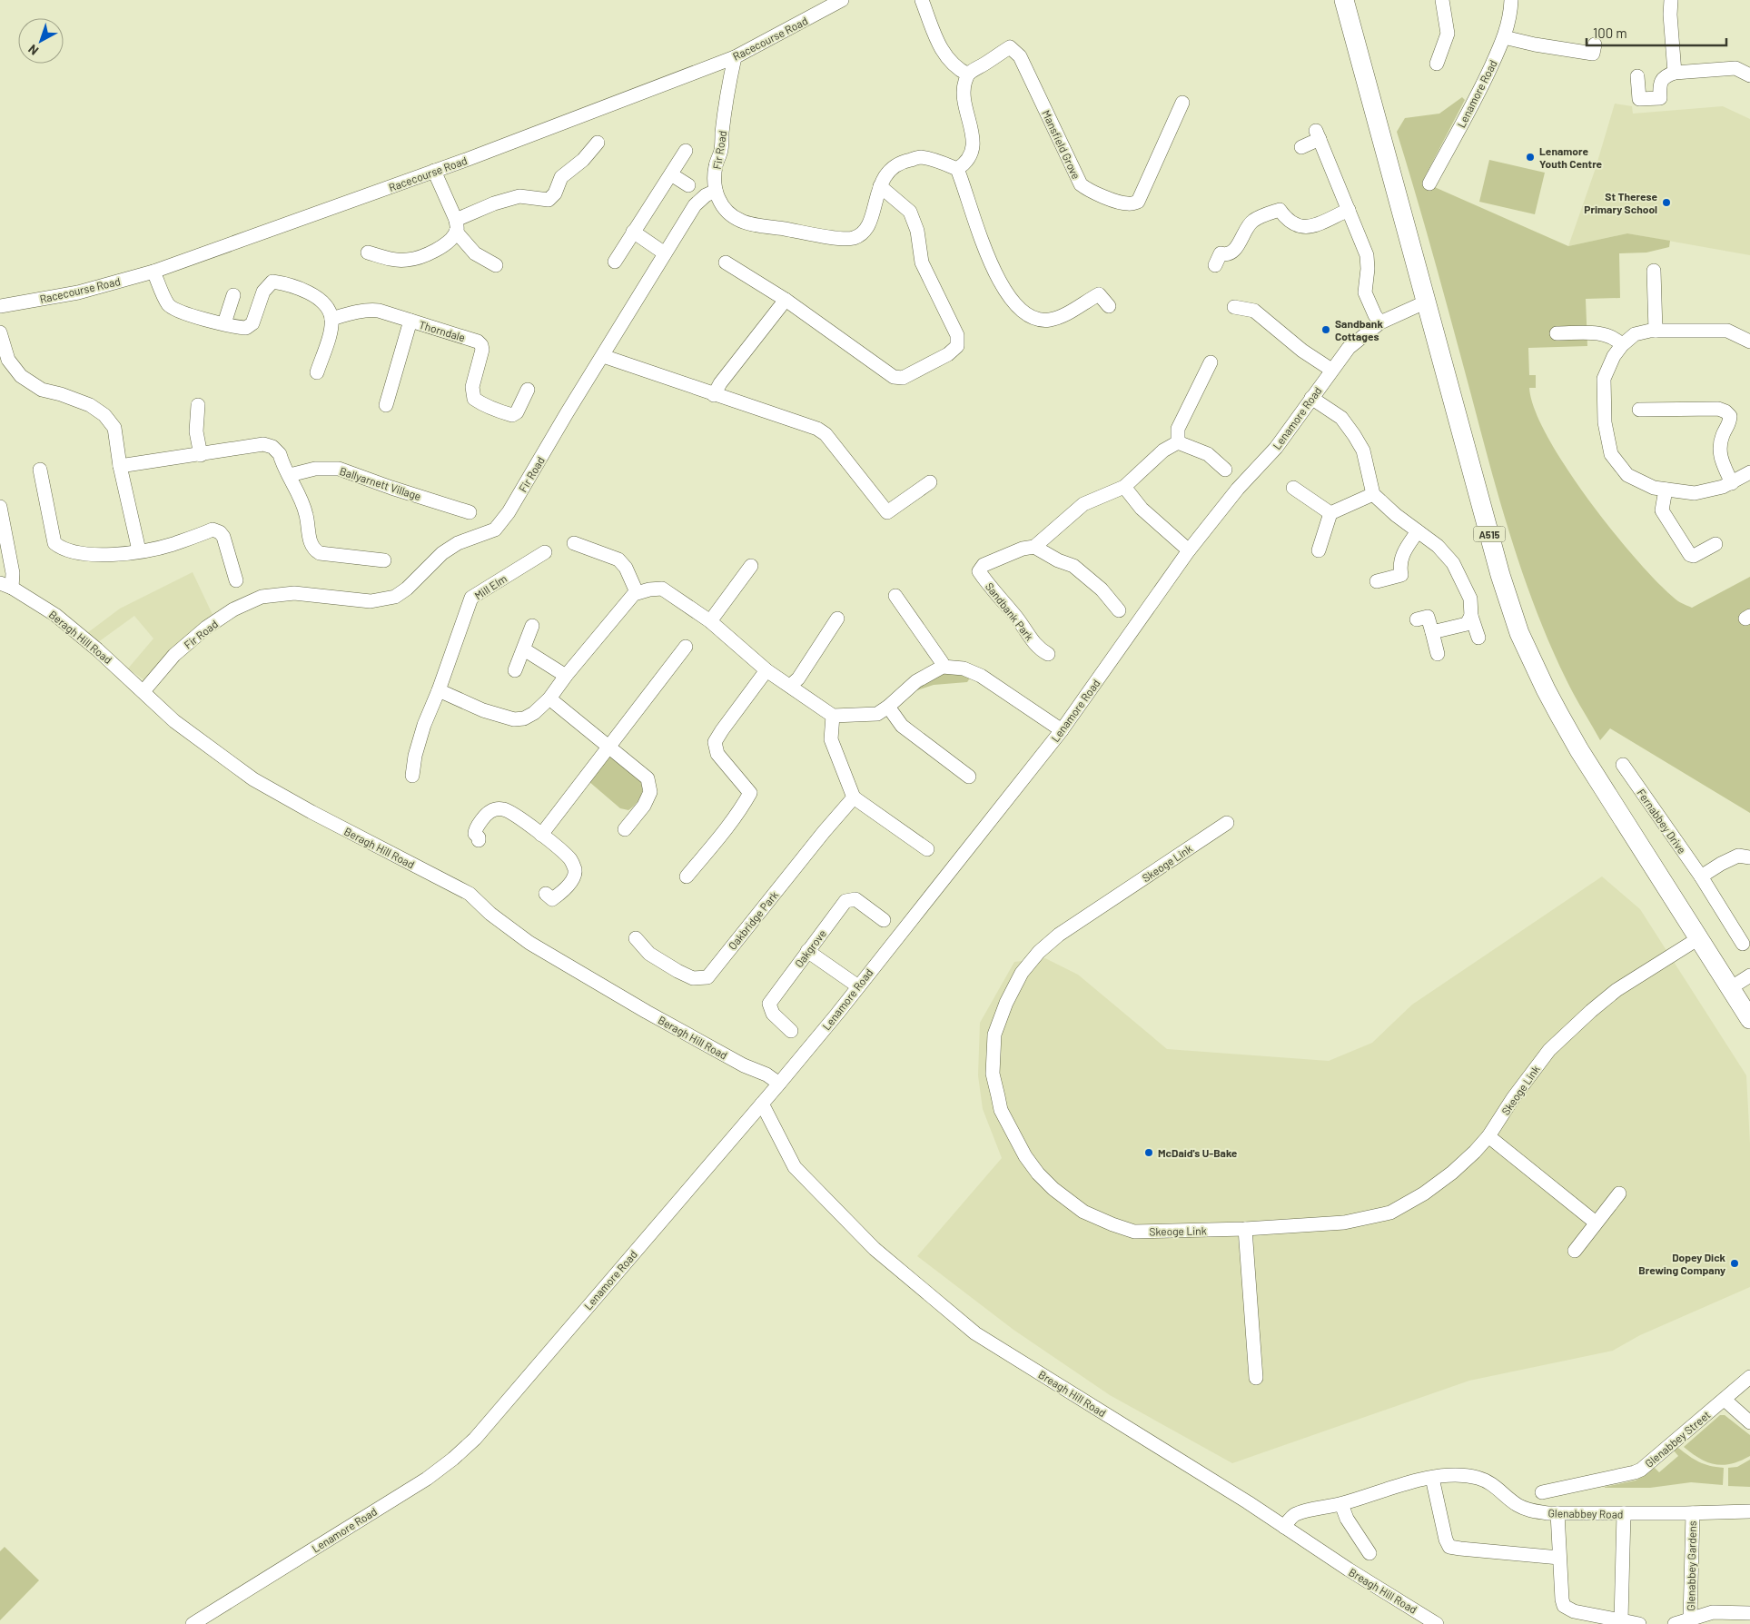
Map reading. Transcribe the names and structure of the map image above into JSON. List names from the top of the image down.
{
  "streets": {
    "highway": ["A515"],
    "street": [
      "Racecourse Road",
      "Lenamore Road",
      "Mansfield Grove",
      "Fir Road",
      "Thorndale",
      "Ballyarnett Village",
      "Mill Elm",
      "Sandbank Park",
      "Beragh Hill Road",
      "Fernabbey Drive",
      "Skeoge Link",
      "Oakbridge Park",
      "Oakgrove",
      "Breagh Hill Road",
      "Glenabbey Street",
      "Glenabbey Road",
      "Glenabbey Gardens"
    ]
  },
  "crossings": [
    ["Racecourse Road", "Fir Road"],
    ["Lenamore Road", "A515"],
    ["Lenamore Road", "Beragh Hill Road"],
    ["Lenamore Road", "Breagh Hill Road"],
    ["Fir Road", "Beragh Hill Road"],
    ["A515", "Skeoge Link"],
    ["Breagh Hill Road", "Glenabbey Road"],
    ["Glenabbey Road", "Glenabbey Gardens"]
  ],
  "places": [
    "Lenamore Youth Centre",
    "St Therese Primary School",
    "Sandbank Cottages",
    "McDaid's U-Bake",
    "Dopey Dick Brewing Company"
  ],
  "scale_bar": "100 m",
  "north": "bottom left"
}
